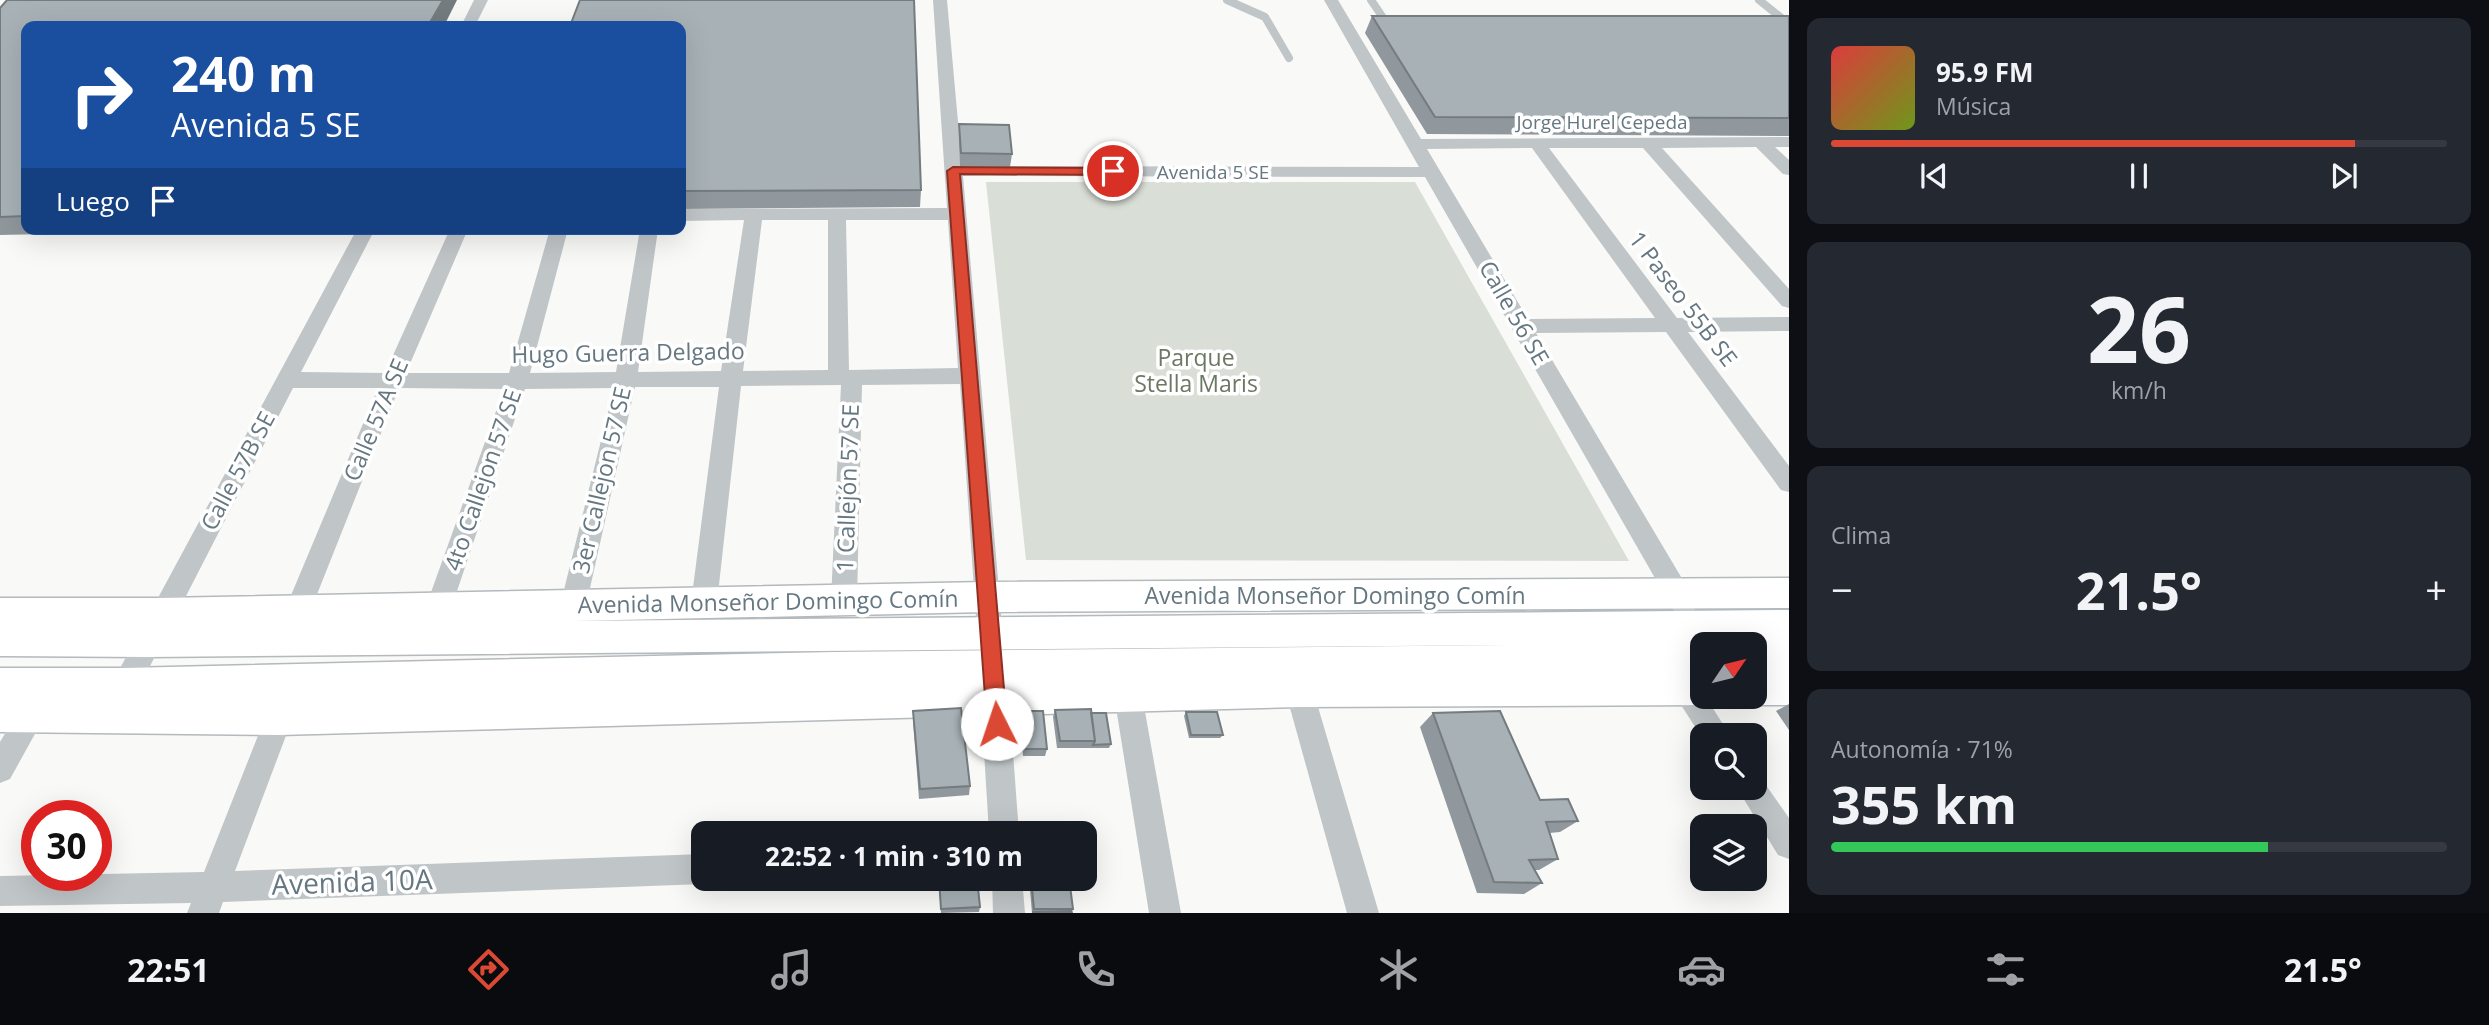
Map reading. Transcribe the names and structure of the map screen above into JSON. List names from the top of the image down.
{
  "streets": {
    "main road": ["Avenida Monseñor Domingo Comín"],
    "street": [
      "Jorge Hurel Cepeda",
      "Avenida 5 SE",
      "1 Paseo 55B SE",
      "Calle 56 SE",
      "Hugo Guerra Delgado",
      "Calle 57A SE",
      "Calle 57B SE",
      "4to Callejon 57 SE",
      "3er Callejon 57 SE",
      "1 Callejón 57 SE",
      "Avenida 10A"
    ]
  },
  "crossings": [
    ["Jorge Hurel Cepeda", "1 Paseo 55B SE"],
    ["Jorge Hurel Cepeda", "Calle 56 SE"],
    ["Avenida 5 SE", "Calle 56 SE"],
    ["Calle 56 SE", "Avenida Monseñor Domingo Comín"],
    ["Hugo Guerra Delgado", "Calle 57A SE"],
    ["Hugo Guerra Delgado", "Calle 57B SE"],
    ["Hugo Guerra Delgado", "4to Callejon 57 SE"],
    ["Hugo Guerra Delgado", "3er Callejon 57 SE"],
    ["Hugo Guerra Delgado", "1 Callejón 57 SE"],
    ["Calle 57A SE", "Avenida Monseñor Domingo Comín"],
    ["Calle 57B SE", "Avenida Monseñor Domingo Comín"],
    ["4to Callejon 57 SE", "Avenida Monseñor Domingo Comín"],
    ["3er Callejon 57 SE", "Avenida Monseñor Domingo Comín"],
    ["1 Callejón 57 SE", "Avenida Monseñor Domingo Comín"]
  ],
  "parks": ["Parque Stella Maris"],
  "north": "top right",
  "page": {
    "turn": ["240 m", "Avenida 5 SE"],
    "song": ["95.9 FM", "Música"],
    "then": "Luego",
    "tile": [
      ["26", "km/h"],
      "Clima",
      ["Autonomía · 71%", "355 km"]
    ],
    "heat": ["−", "21.5°", "+"],
    "limit": "30",
    "trip": "22:52 · 1 min · 310 m",
    "tabs": ["22:51", "21.5°"]
  }
}
